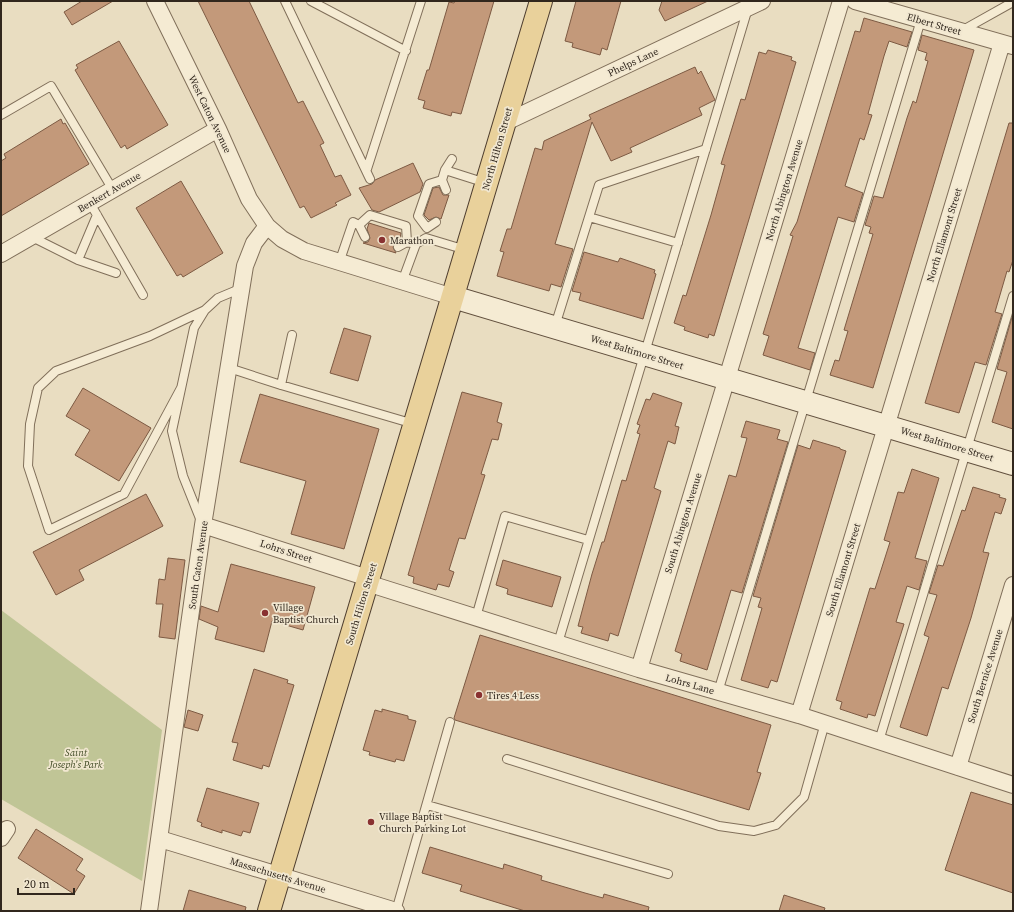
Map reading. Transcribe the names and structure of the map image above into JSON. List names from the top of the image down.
{
  "streets": {
    "main road": ["North Hilton Street", "West Baltimore Street", "South Hilton Street"],
    "street": [
      "Elbert Street",
      "Phelps Lane",
      "West Caton Avenue",
      "North Abington Avenue",
      "Benkert Avenue",
      "North Ellamont Street",
      "South Abington Avenue",
      "Lohrs Street",
      "South Caton Avenue",
      "South Ellamont Street",
      "South Bernice Avenue",
      "Lohrs Lane",
      "Massachusetts Avenue"
    ]
  },
  "crossings": [
    ["Elbert Street", "North Ellamont Street"],
    ["Phelps Lane", "North Hilton Street"],
    ["West Caton Avenue", "Benkert Avenue"],
    ["West Caton Avenue", "West Baltimore Street"],
    ["West Caton Avenue", "South Caton Avenue"],
    ["North Hilton Street", "West Baltimore Street"],
    ["North Hilton Street", "South Hilton Street"],
    ["North Abington Avenue", "West Baltimore Street"],
    ["North Abington Avenue", "South Abington Avenue"],
    ["North Ellamont Street", "West Baltimore Street"],
    ["North Ellamont Street", "South Ellamont Street"],
    ["West Baltimore Street", "South Abington Avenue"],
    ["West Baltimore Street", "South Caton Avenue"],
    ["West Baltimore Street", "South Ellamont Street"],
    ["West Baltimore Street", "South Hilton Street"],
    ["South Abington Avenue", "Lohrs Lane"],
    ["Lohrs Street", "South Caton Avenue"],
    ["Lohrs Street", "South Hilton Street"],
    ["Lohrs Street", "Lohrs Lane"],
    ["South Caton Avenue", "Massachusetts Avenue"],
    ["South Ellamont Street", "Lohrs Lane"],
    ["South Hilton Street", "Lohrs Lane"],
    ["South Hilton Street", "Massachusetts Avenue"],
    ["South Bernice Avenue", "Lohrs Lane"]
  ],
  "parks": ["Saint Joseph's Park"],
  "places": [
    "Marathon",
    "Village Baptist Church",
    "Tires 4 Less",
    "Village Baptist Church Parking Lot"
  ],
  "scale_bar": "20 m"
}
